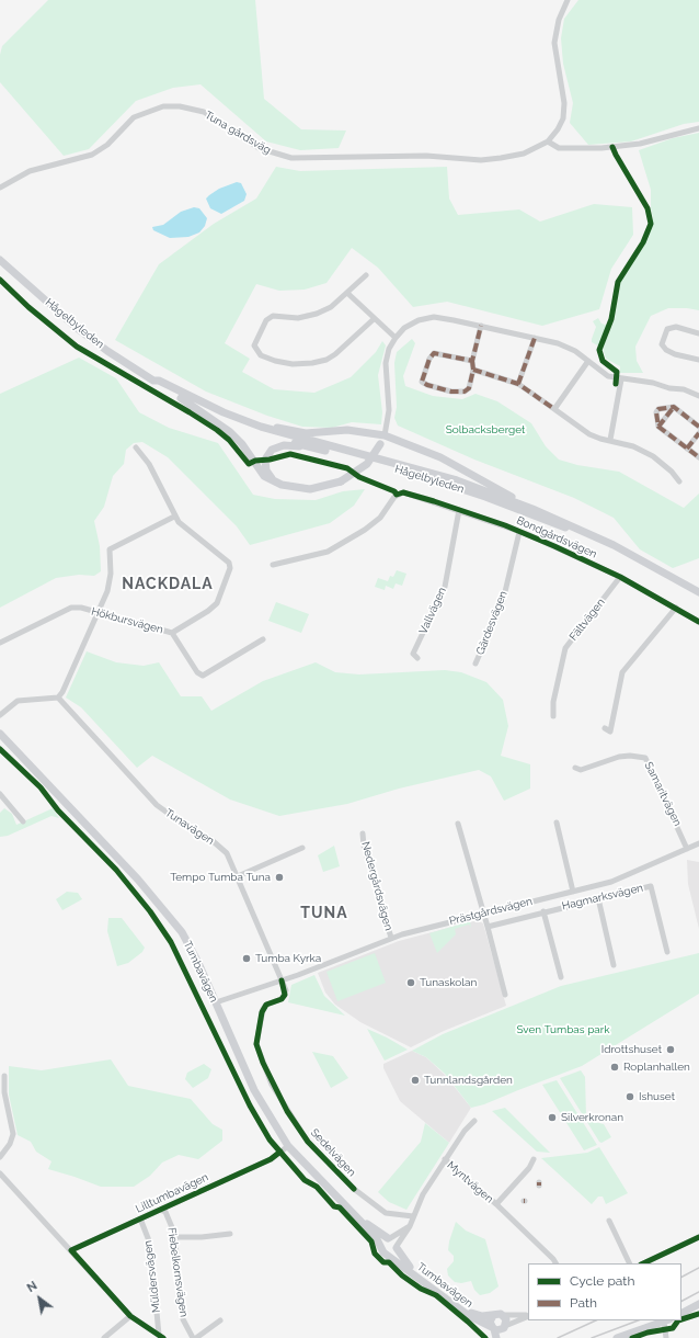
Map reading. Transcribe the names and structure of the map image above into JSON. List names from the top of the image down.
{
  "streets": {
    "main road": ["Hågelbyleden", "Tumbavägen"],
    "street": [
      "Tuna gårdsväg",
      "Bondgårdsvägen",
      "Vallvägen",
      "Fältvägen",
      "Hökbursvägen",
      "Gärdesvägen",
      "Samaritvägen",
      "Tunavägen",
      "Nedergårdsvägen",
      "Hagmarksvägen",
      "Prästgårdsvägen",
      "Sedelvägen",
      "Myntvägen",
      "Lilltumbavägen",
      "Fiebelkornsvägen",
      "Müldersvägen"
    ]
  },
  "crossings": [
    ["Bondgårdsvägen", "Vallvägen"],
    ["Bondgårdsvägen", "Fältvägen"],
    ["Bondgårdsvägen", "Gärdesvägen"],
    ["Samaritvägen", "Prästgårdsvägen"],
    ["Tunavägen", "Prästgårdsvägen"],
    ["Tunavägen", "Sedelvägen"],
    ["Nedergårdsvägen", "Prästgårdsvägen"],
    ["Prästgårdsvägen", "Tumbavägen"],
    ["Prästgårdsvägen", "Sedelvägen"],
    ["Tumbavägen", "Lilltumbavägen"],
    ["Lilltumbavägen", "Fiebelkornsvägen"],
    ["Lilltumbavägen", "Müldersvägen"]
  ],
  "districts": ["NACKDALA", "TUNA"],
  "parks": ["Solbacksberget", "Sven Tumbas park"],
  "places": [
    "Tempo Tumba Tuna",
    "Tumba Kyrka",
    "Tunaskolan",
    "Idrottshuset",
    "Roplanhallen",
    "Tunnlandsgården",
    "Ishuset",
    "Silverkronan"
  ],
  "legend": ["Cycle path", "Path"],
  "north": "top left"
}
